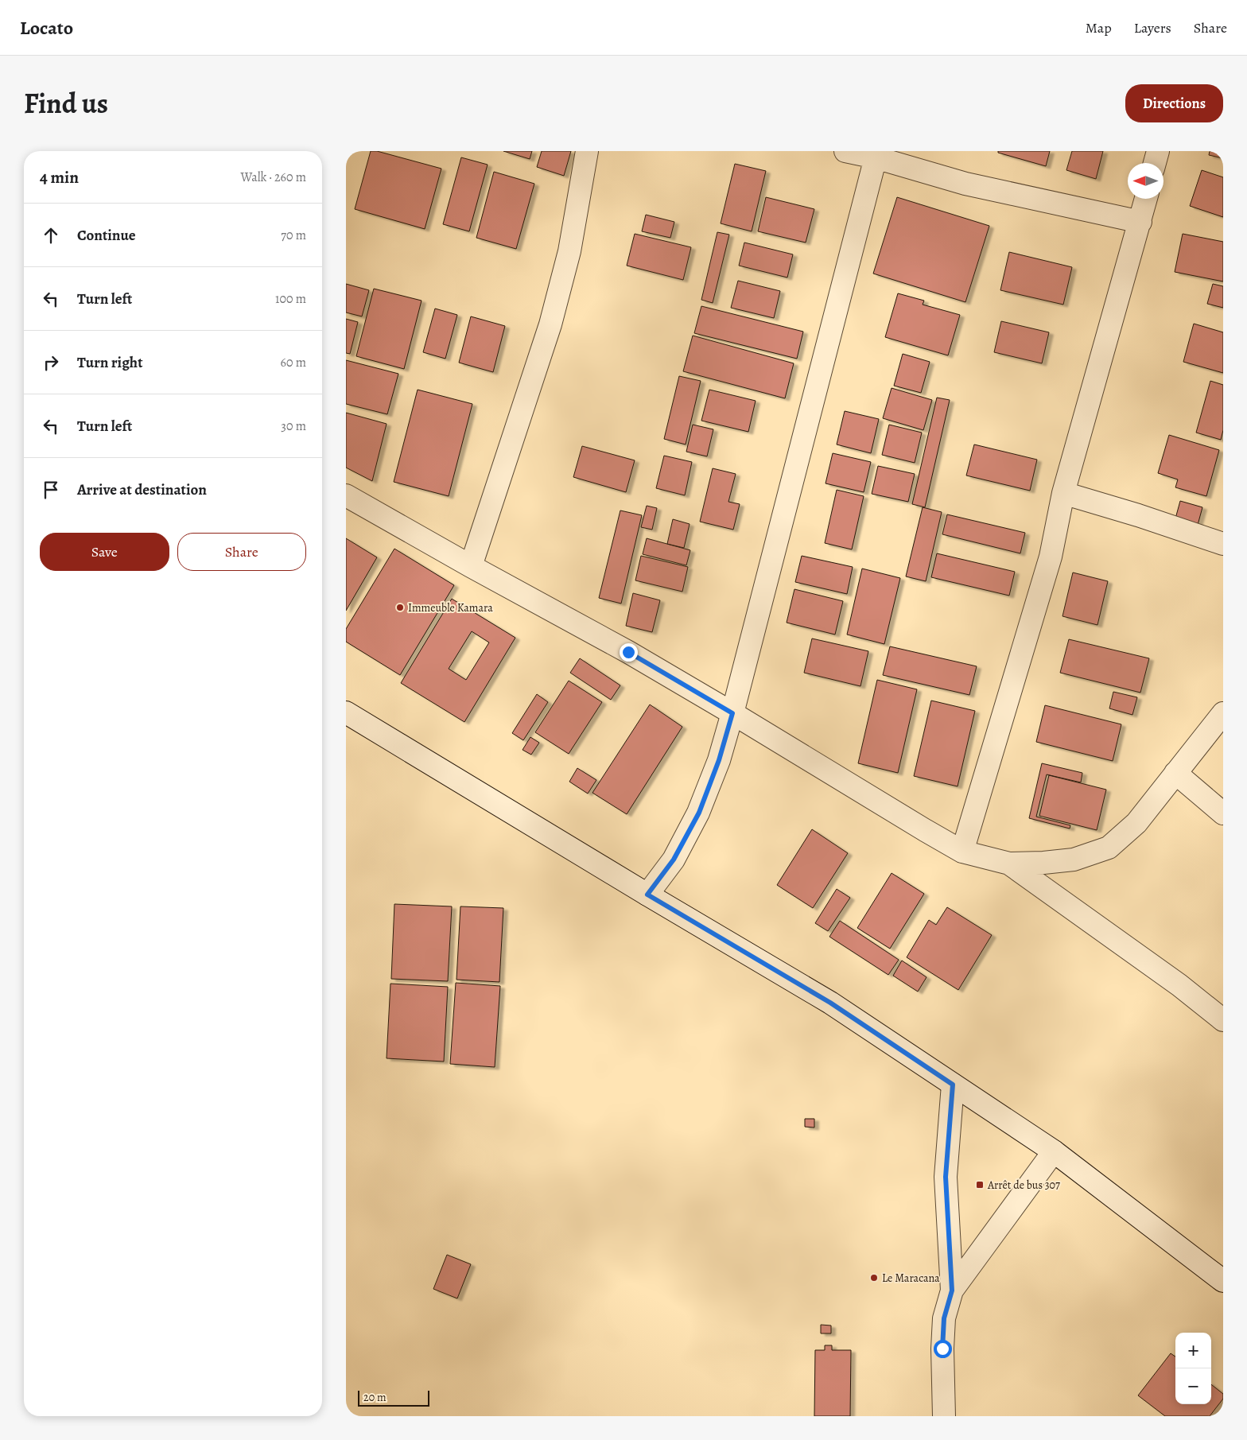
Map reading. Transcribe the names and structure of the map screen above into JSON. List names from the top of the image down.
{
  "places": {
    "other": ["Immeuble Kamara", "Le Maracana"],
    "transit": ["Arrêt de bus 307"]
  },
  "scale_bar": "20 m",
  "north": "left",
  "page": {
    "header": "Locato",
    "nav": ["Map", "Layers", "Share"],
    "title": "Find us",
    "buttons": [
      "Directions",
      ["Save", "Share"]
    ],
    "heading": ["4 min", "Walk · 260 m"],
    "list": [
      ["Continue", "70 m"],
      ["Turn left", "100 m"],
      ["Turn right", "60 m"],
      ["Turn left", "30 m"],
      "Arrive at destination"
    ],
    "map_buttons": ["+", "−"],
    "scale": "20 m"
  }
}
